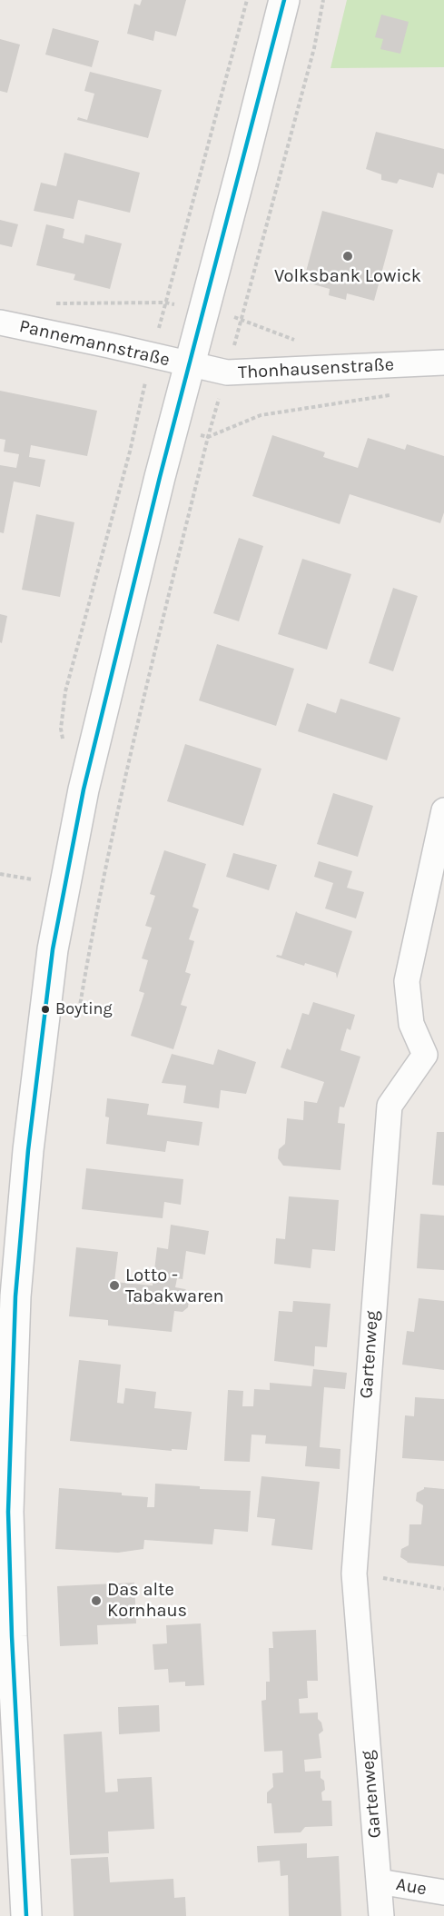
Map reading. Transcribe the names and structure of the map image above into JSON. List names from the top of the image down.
{
  "streets": {
    "street": [
      "Pannemannstraße",
      "Thonhausenstraße",
      "Gartenweg",
      "Aue"
    ]
  },
  "crossings": [
    ["Pannemannstraße", "Thonhausenstraße"],
    ["Gartenweg", "Aue"]
  ],
  "places": [
    "Volksbank Lowick",
    "Boyting",
    "Lotto - Tabakwaren",
    "Das alte Kornhaus"
  ]
}
